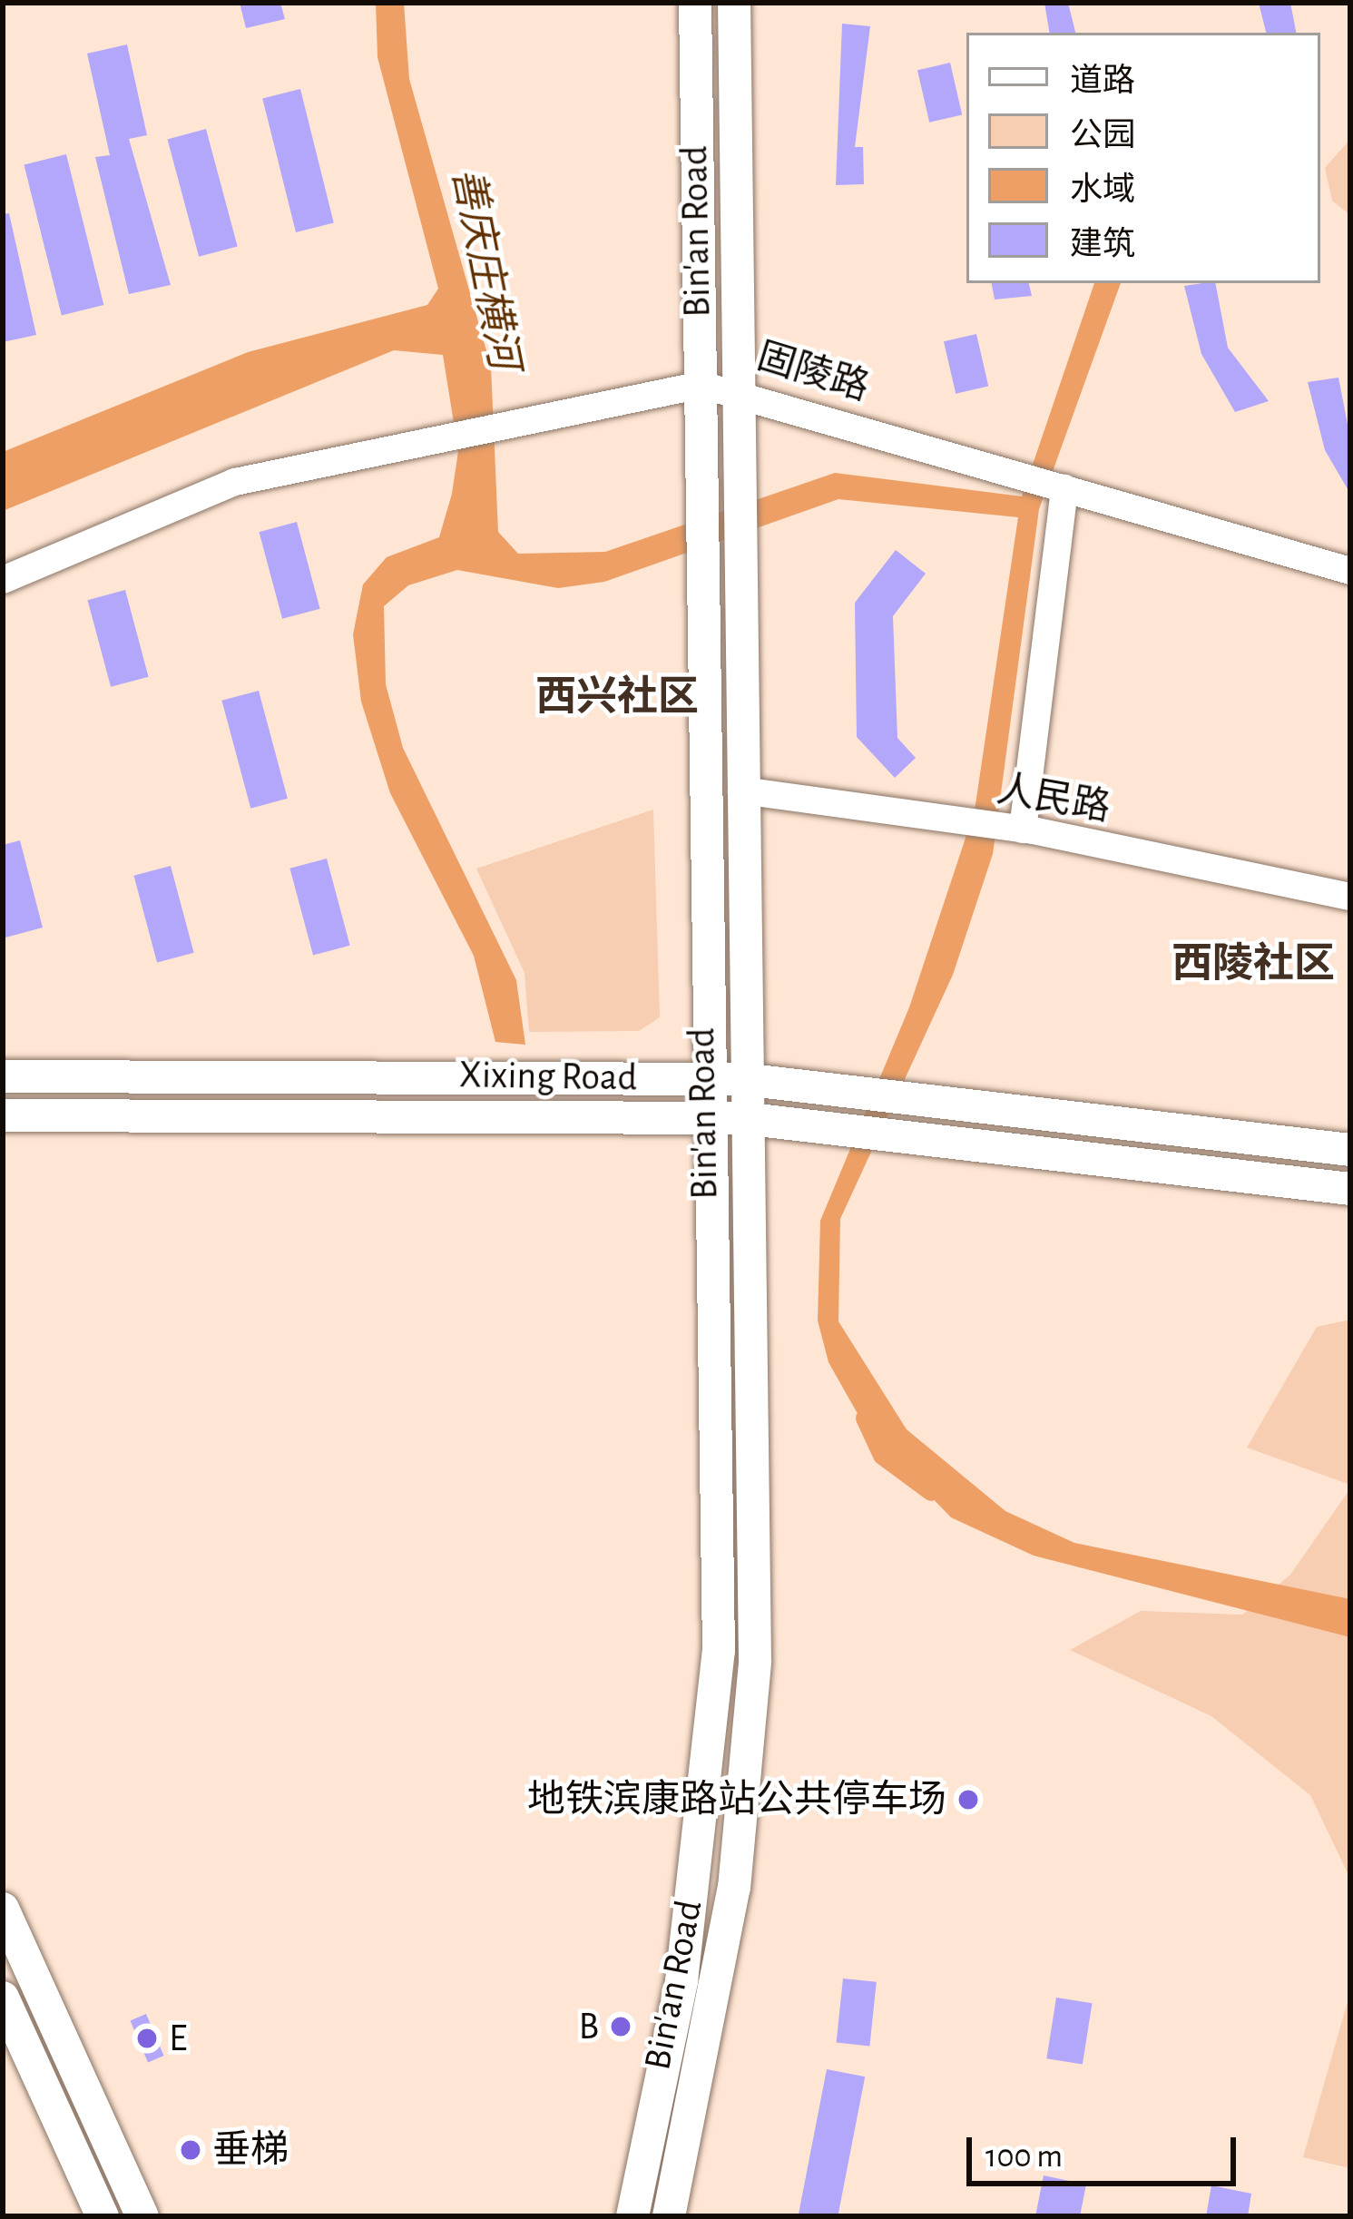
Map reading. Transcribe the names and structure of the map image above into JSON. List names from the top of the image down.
{
  "streets": {
    "main road": ["Bin'an Road", "Xixing Road"],
    "street": ["固陵路", "人民路"]
  },
  "crossings": [
    ["Bin'an Road", "固陵路"],
    ["Bin'an Road", "人民路"],
    ["Bin'an Road", "Xixing Road"]
  ],
  "districts": ["西兴社区", "西陵社区"],
  "water": ["善庆庄横河"],
  "places": [
    "地铁滨康路站公共停车场",
    "B",
    "E",
    "垂梯"
  ],
  "legend": [
    "道路",
    "公园",
    "水域",
    "建筑"
  ],
  "scale_bar": "100 m"
}
